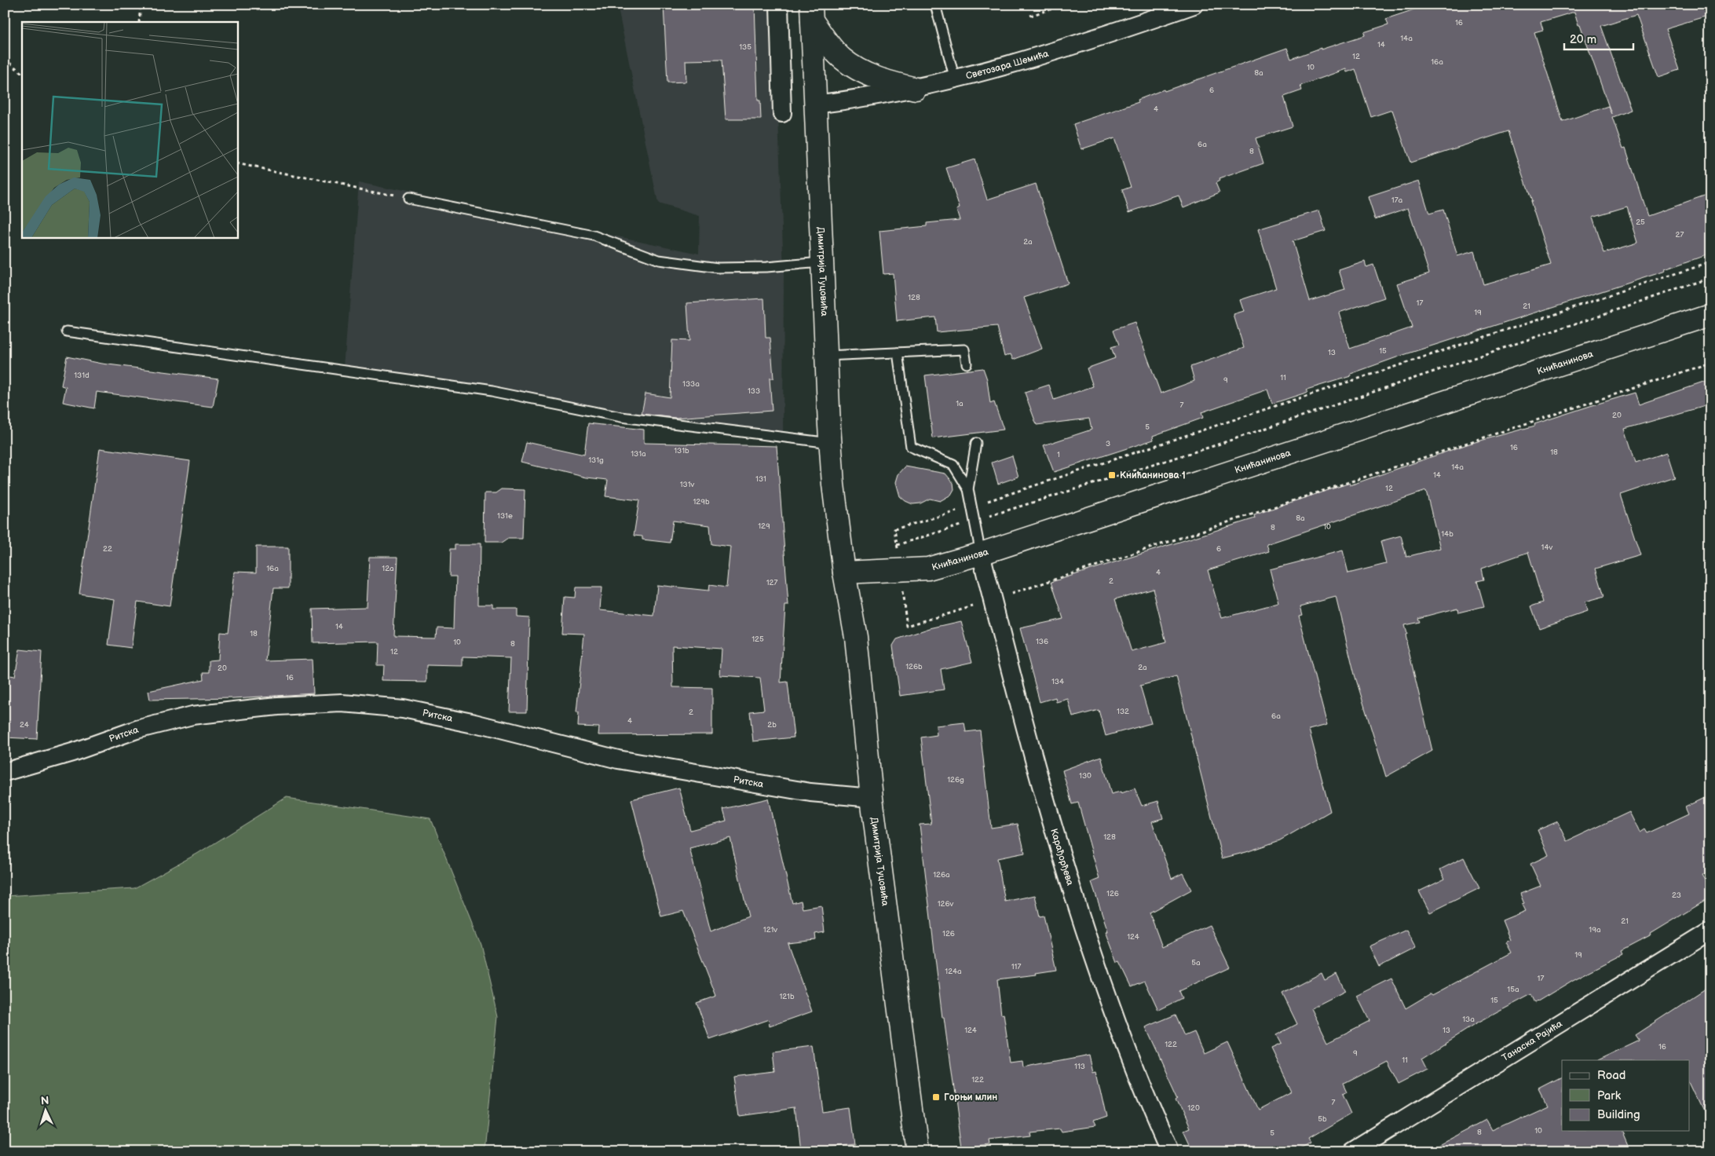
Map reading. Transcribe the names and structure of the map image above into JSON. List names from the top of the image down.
{
  "streets": {
    "main road": ["Димитрија Туцовића", "Книћанинова"],
    "street": [
      "Светозара Шемића",
      "Ритска",
      "Карађорђева",
      "Танаска Рајића"
    ]
  },
  "crossings": [
    ["Светозара Шемића", "Димитрија Туцовића"],
    ["Димитрија Туцовића", "Книћанинова"],
    ["Димитрија Туцовића", "Ритска"],
    ["Книћанинова", "Карађорђева"]
  ],
  "places": {
    "transit": ["Книћанинова 1", "Горњи млин"]
  },
  "house_numbers": [
    "16",
    "14a",
    "14",
    "135",
    "12",
    "16a",
    "10",
    "8a",
    "6",
    "4",
    "6a",
    "8",
    "17a",
    "25",
    "27",
    "2a",
    "128",
    "17",
    "21",
    "19",
    "15",
    "13",
    "131d",
    "11",
    "9",
    "133a",
    "133",
    "1a",
    "7",
    "20",
    "5",
    "3",
    "16",
    "131b",
    "18",
    "131a",
    "1",
    "131g",
    "14a",
    "14",
    "131",
    "131v",
    "12",
    "129b",
    "131e",
    "8a",
    "129",
    "10",
    "8",
    "14b",
    "14v",
    "22",
    "6",
    "16a",
    "12a",
    "4",
    "2",
    "127",
    "14",
    "18",
    "125",
    "136",
    "10",
    "8",
    "12",
    "126b",
    "2a",
    "20",
    "16",
    "134",
    "132",
    "2",
    "6a",
    "4",
    "24",
    "2b",
    "130",
    "126g",
    "128",
    "126a",
    "126",
    "23",
    "126v",
    "21",
    "121v",
    "19a",
    "126",
    "124",
    "19",
    "5a",
    "117",
    "124a",
    "17",
    "15a",
    "121b",
    "15",
    "13a",
    "124",
    "13",
    "122",
    "16",
    "9",
    "11",
    "113",
    "122",
    "7",
    "120",
    "5b",
    "10",
    "8",
    "5"
  ],
  "legend": ["Road", "Park", "Building"],
  "scale_bar": "20 m",
  "north": "top"
}
